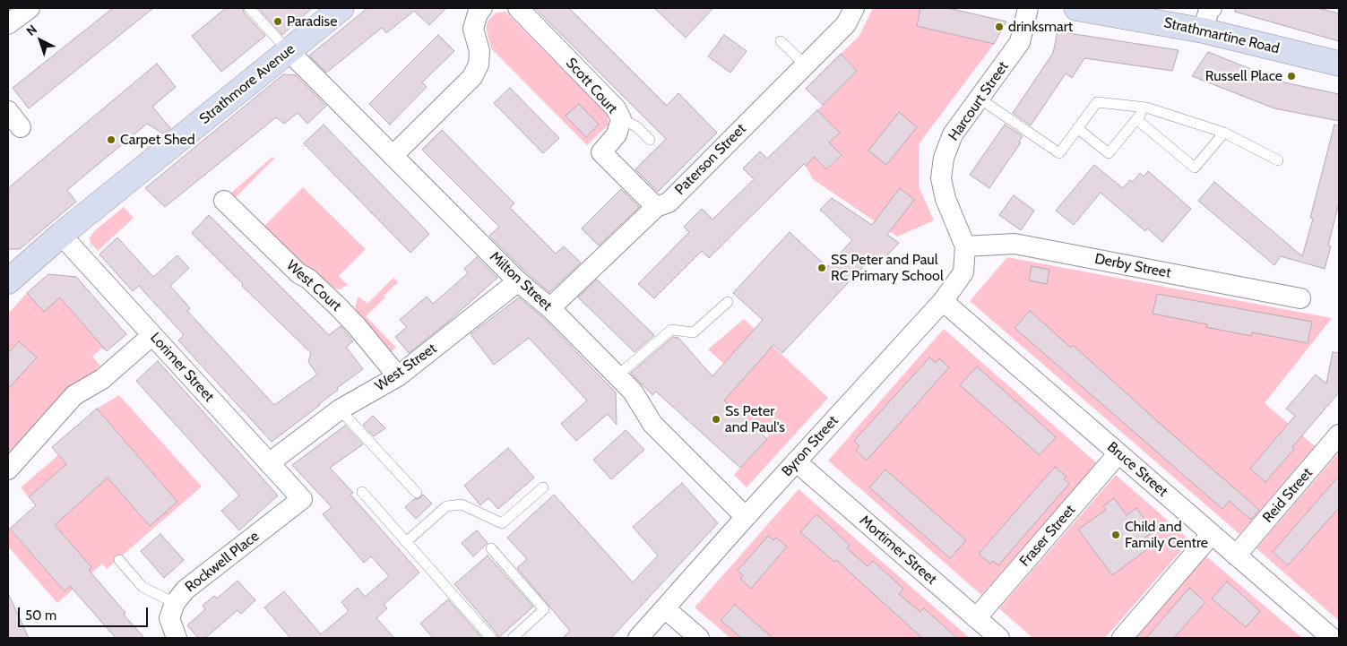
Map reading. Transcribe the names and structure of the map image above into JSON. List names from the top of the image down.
{
  "streets": {
    "street": [
      "Strathmartine Road",
      "Strathmore Avenue",
      "Scott Court",
      "Harcourt Street",
      "Paterson Street",
      "Derby Street",
      "Milton Street",
      "West Court",
      "Lorimer Street",
      "West Street",
      "Byron Street",
      "Bruce Street",
      "Reid Street",
      "Fraser Street",
      "Mortimer Street",
      "Rockwell Place"
    ]
  },
  "crossings": [
    ["Strathmore Avenue", "Milton Street"],
    ["Strathmore Avenue", "Lorimer Street"],
    ["Scott Court", "Paterson Street"],
    ["Harcourt Street", "Derby Street"],
    ["Harcourt Street", "Byron Street"],
    ["Derby Street", "Byron Street"],
    ["Milton Street", "West Street"],
    ["Milton Street", "Byron Street"],
    ["West Court", "West Street"],
    ["Lorimer Street", "West Street"],
    ["Lorimer Street", "Rockwell Place"],
    ["Byron Street", "Bruce Street"],
    ["Byron Street", "Mortimer Street"],
    ["Bruce Street", "Reid Street"],
    ["Bruce Street", "Fraser Street"],
    ["Fraser Street", "Mortimer Street"]
  ],
  "places": [
    "Paradise",
    "drinksmart",
    "Russell Place",
    "Carpet Shed",
    "SS Peter and Paul RC Primary School",
    "Ss Peter and Paul's",
    "Child and Family Centre"
  ],
  "scale_bar": "50 m",
  "north": "top left"
}
